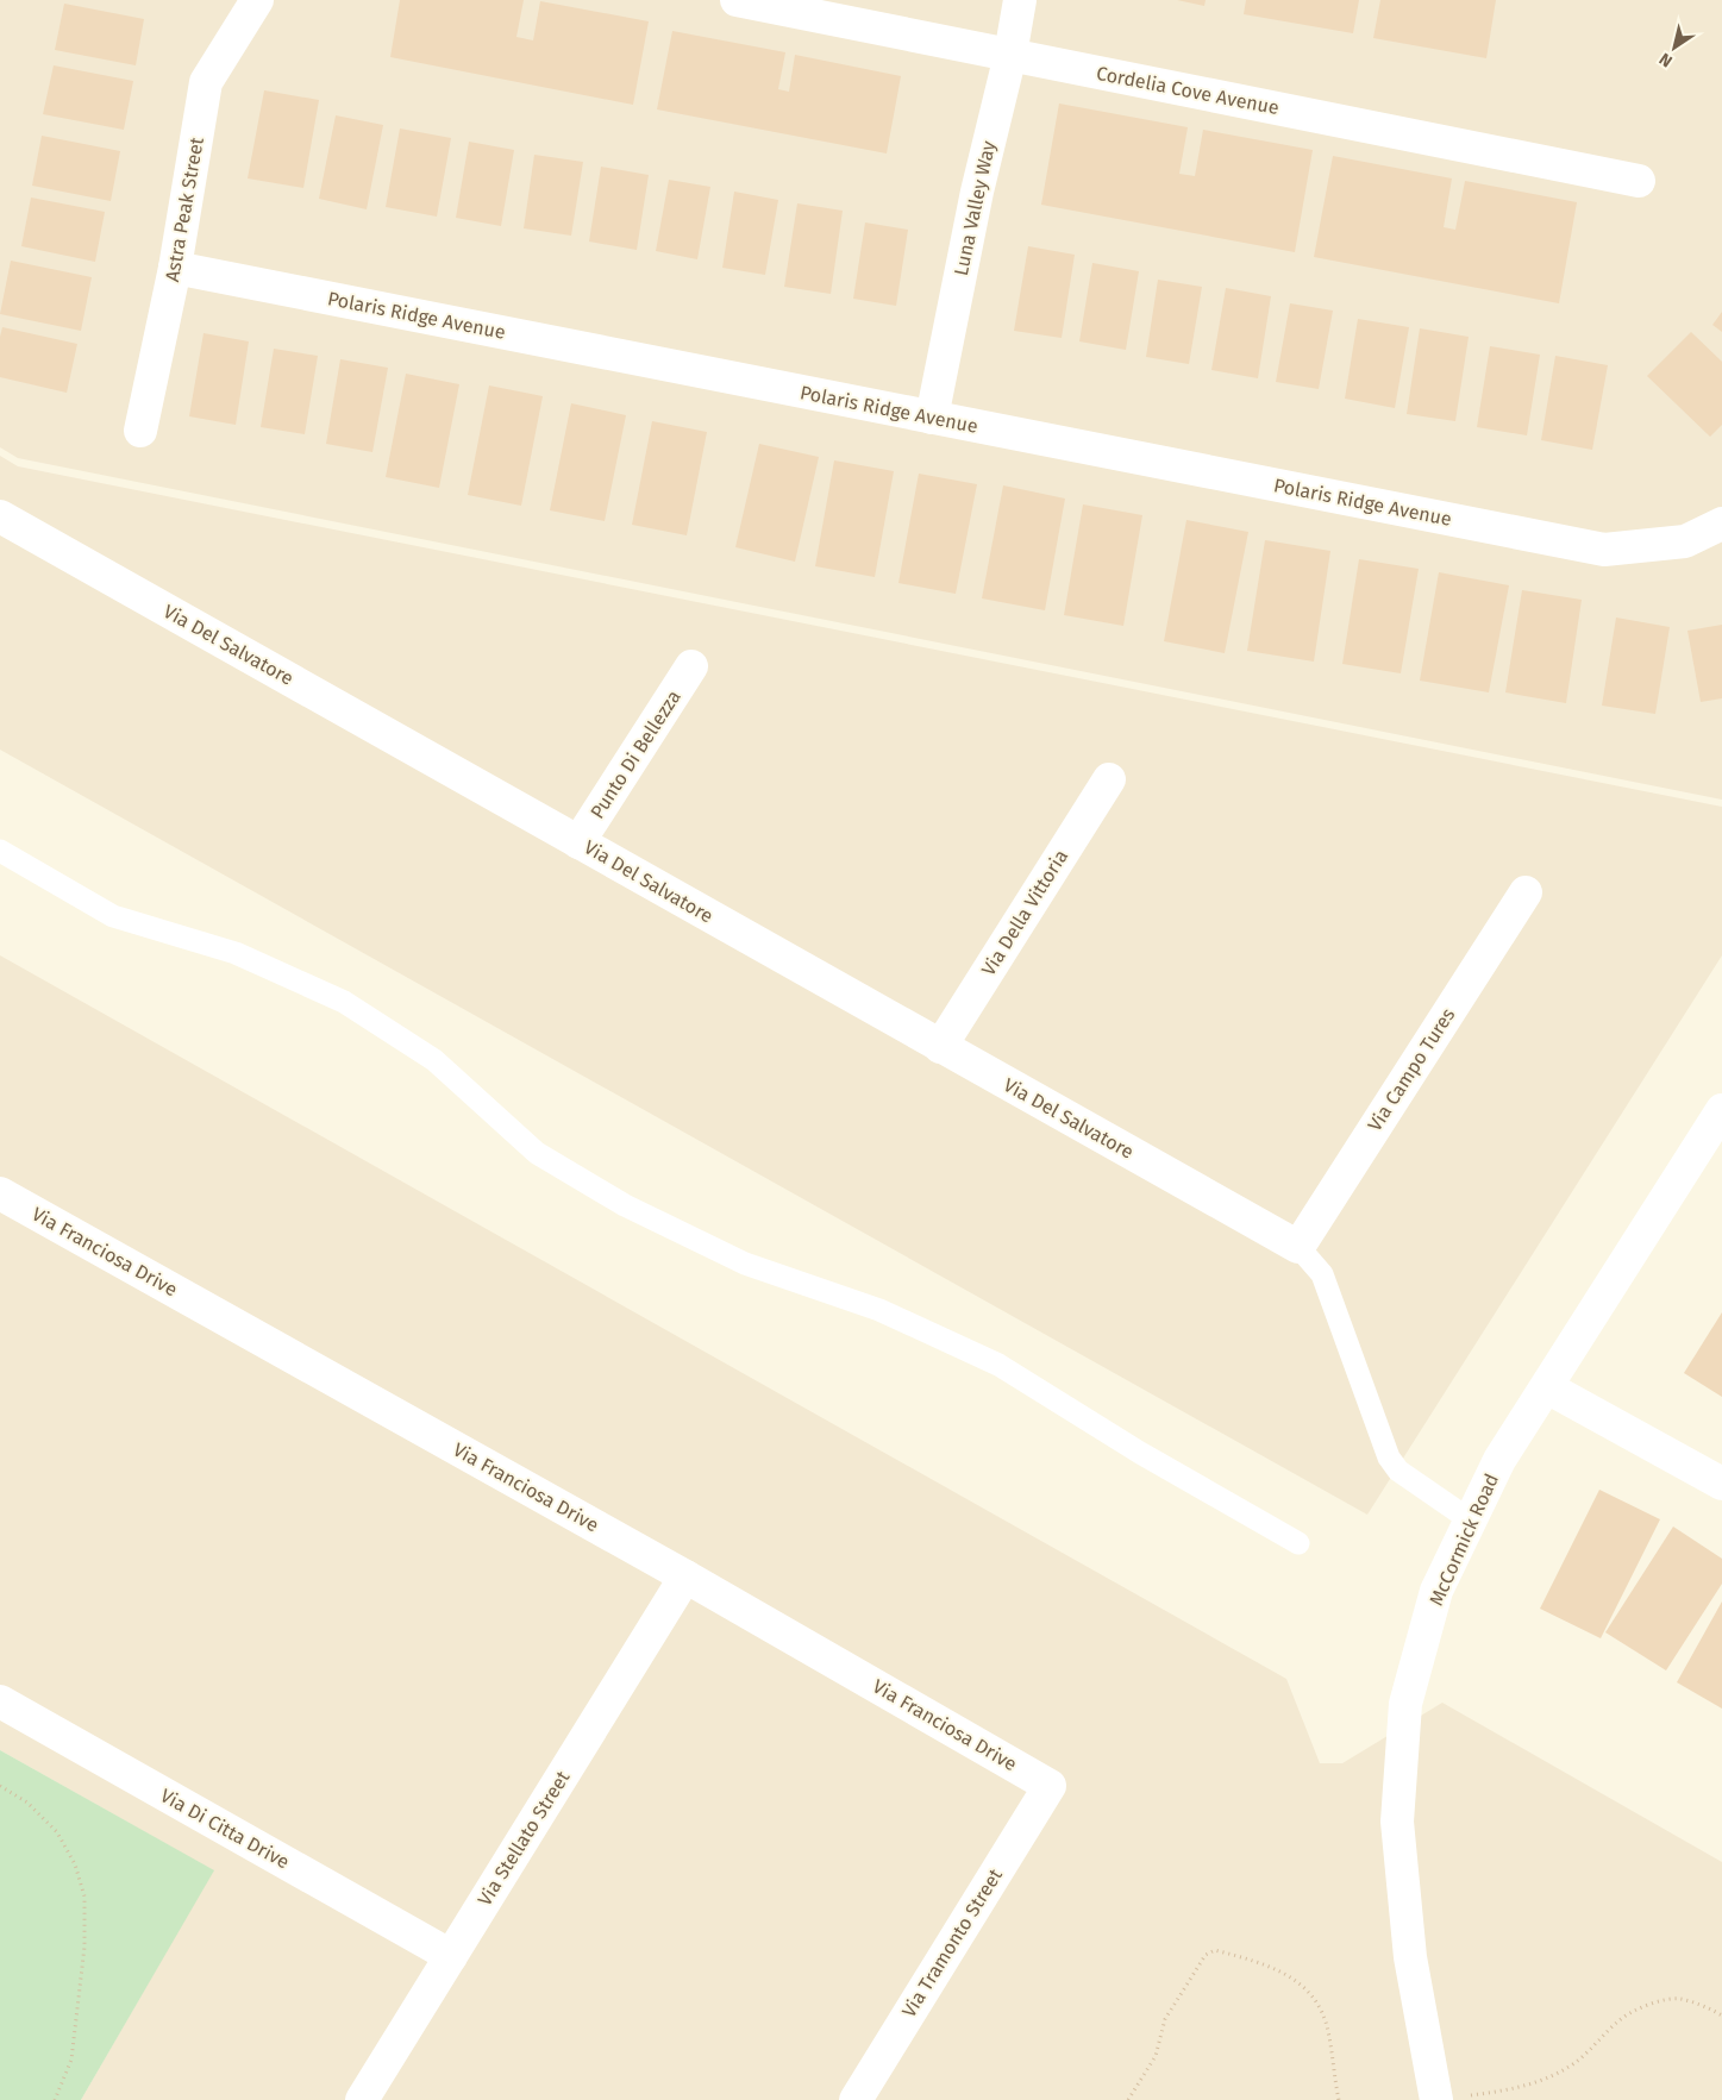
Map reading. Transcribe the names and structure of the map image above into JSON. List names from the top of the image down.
{
  "streets": {
    "street": [
      "Cordelia Cove Avenue",
      "Luna Valley Way",
      "Astra Peak Street",
      "Polaris Ridge Avenue",
      "Via Del Salvatore",
      "Punto Di Bellezza",
      "Via Della Vittoria",
      "Via Campo Tures",
      "Via Franciosa Drive",
      "McCormick Road",
      "Via Di Citta Drive",
      "Via Stellato Street",
      "Via Tramonto Street"
    ]
  },
  "crossings": [
    ["Cordelia Cove Avenue", "Luna Valley Way"],
    ["Luna Valley Way", "Polaris Ridge Avenue"],
    ["Astra Peak Street", "Polaris Ridge Avenue"],
    ["Via Del Salvatore", "Punto Di Bellezza"],
    ["Via Del Salvatore", "Via Della Vittoria"],
    ["Via Del Salvatore", "Via Campo Tures"],
    ["Via Franciosa Drive", "Via Stellato Street"],
    ["Via Franciosa Drive", "Via Tramonto Street"],
    ["Via Di Citta Drive", "Via Stellato Street"]
  ],
  "north": "bottom left"
}
